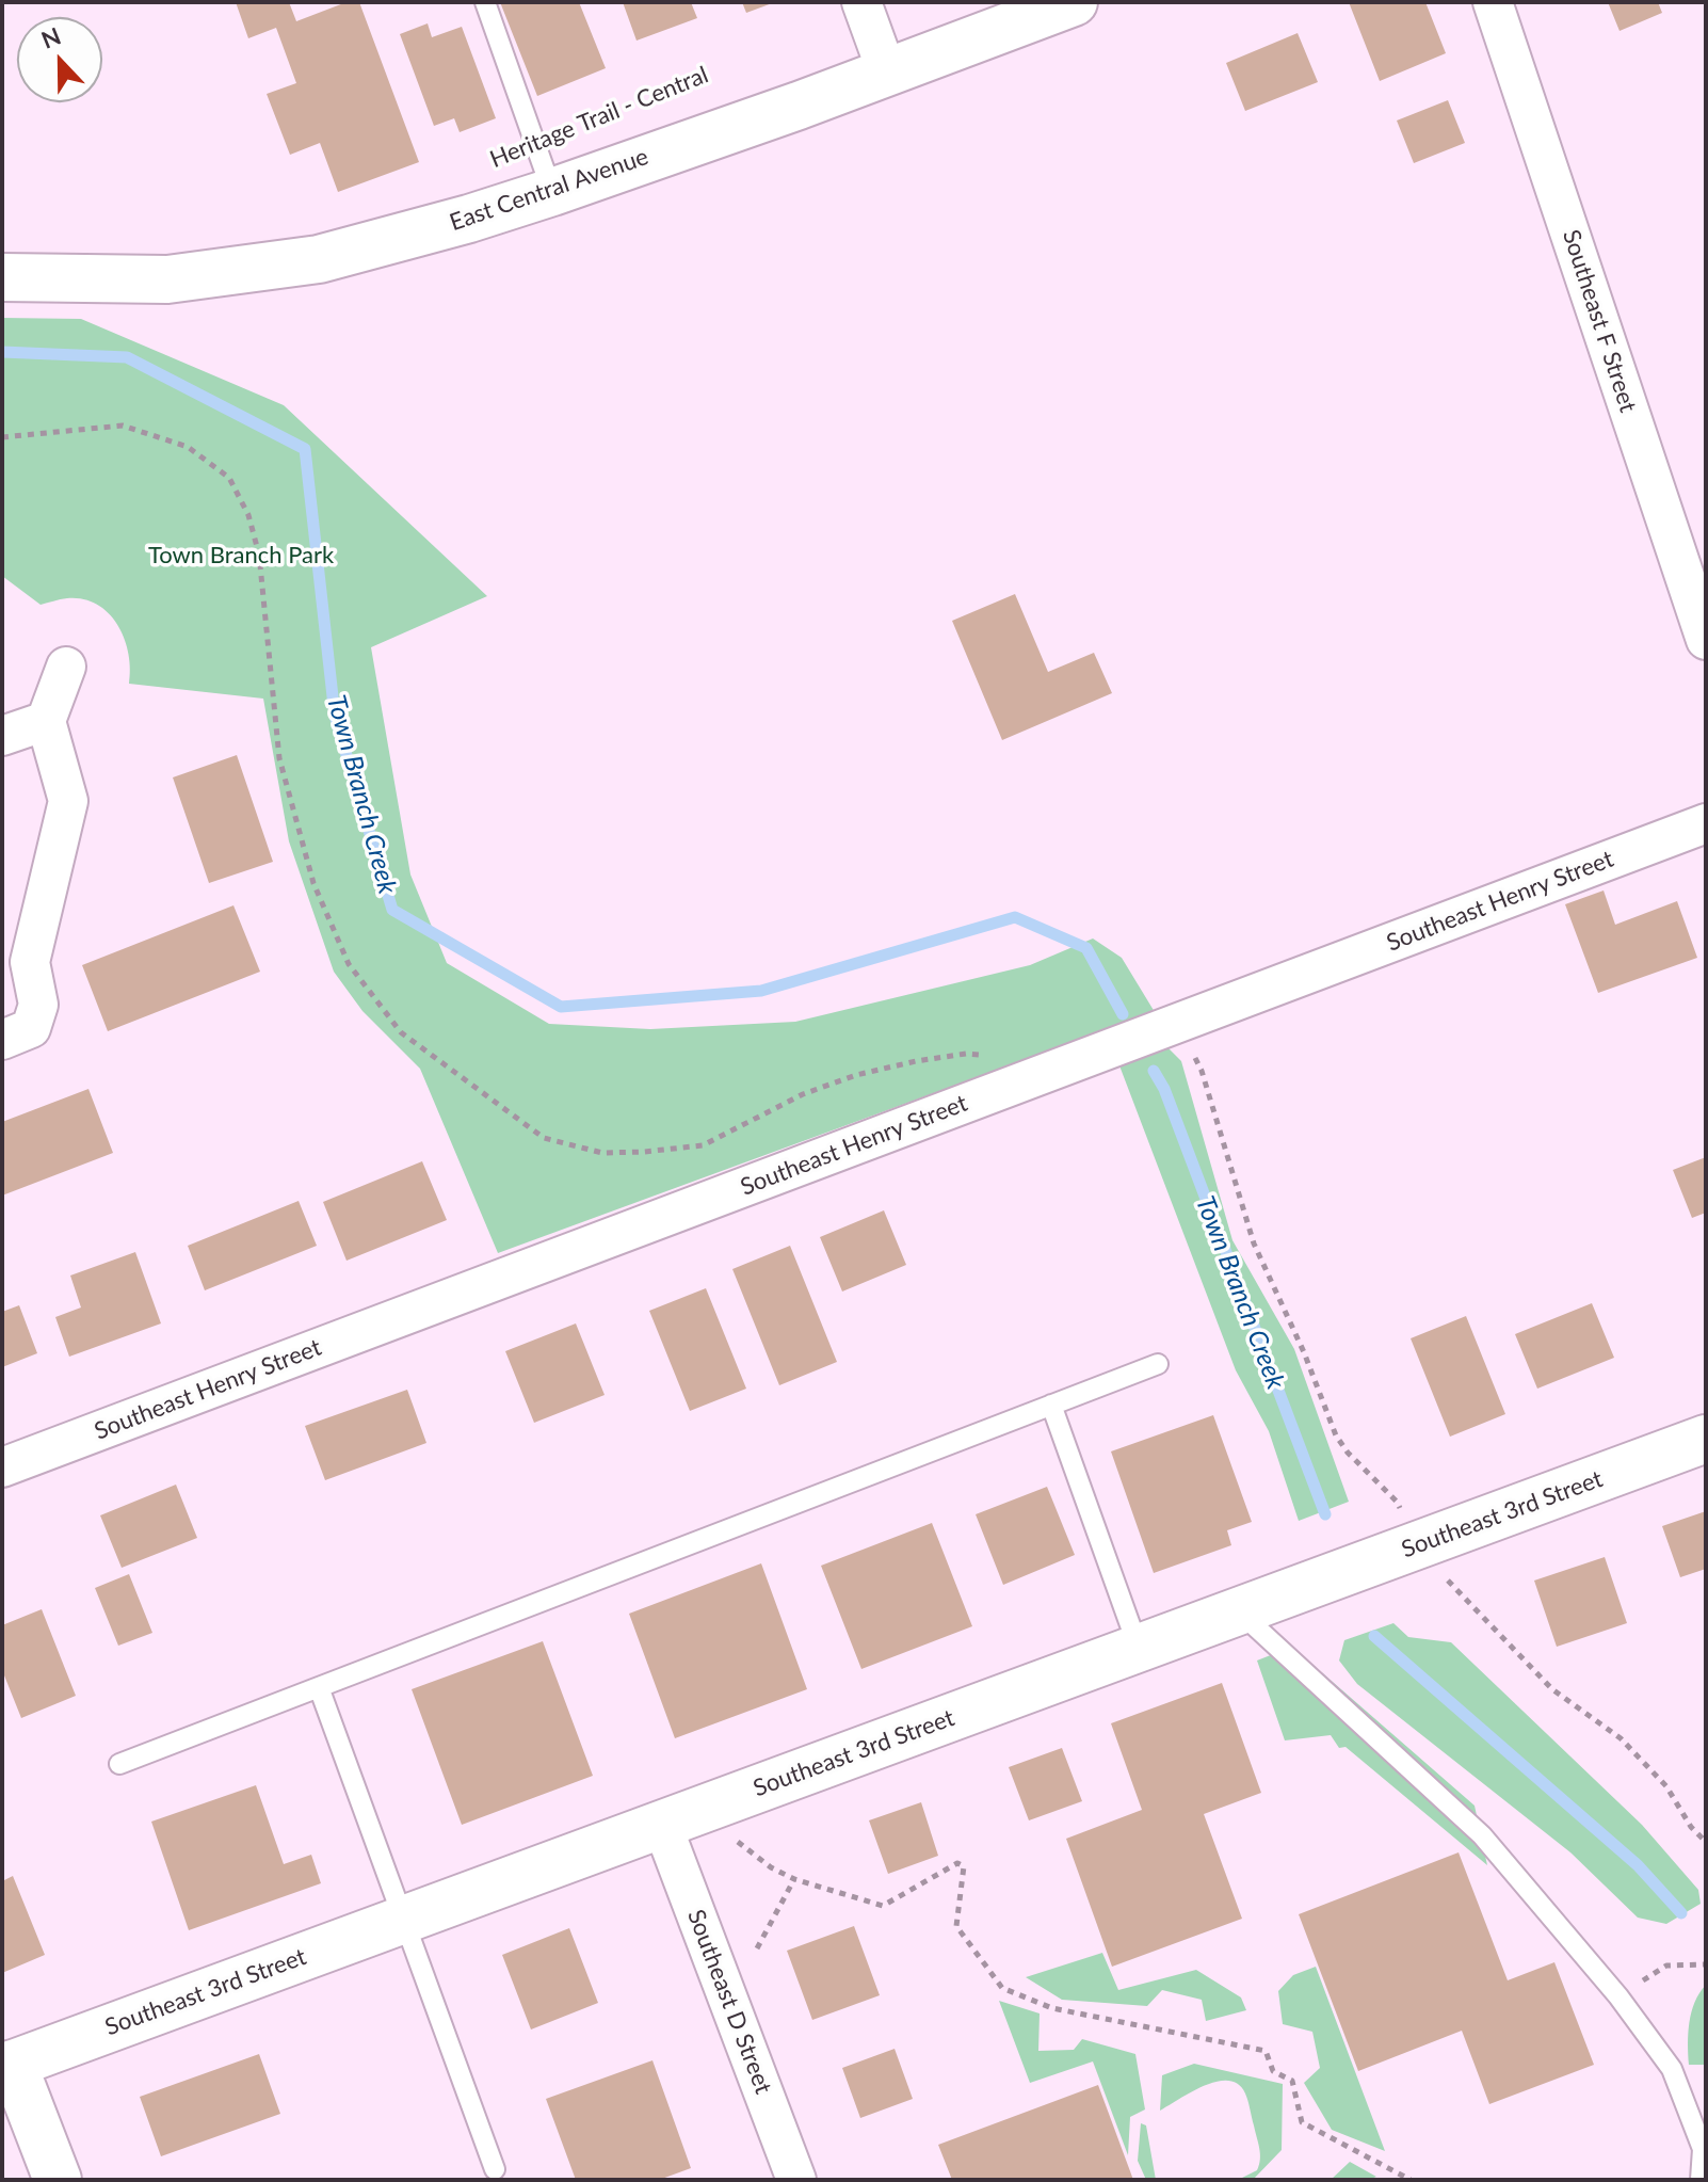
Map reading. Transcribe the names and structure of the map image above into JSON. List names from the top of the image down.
{
  "streets": {
    "street": [
      "East Central Avenue",
      "Southeast F Street",
      "Southeast Henry Street",
      "Southeast 3rd Street",
      "Southeast D Street"
    ]
  },
  "crossings": [
    ["Southeast 3rd Street", "Southeast D Street"]
  ],
  "water": ["Town Branch Creek"],
  "parks": ["Town Branch Park"],
  "north": "top"
}
